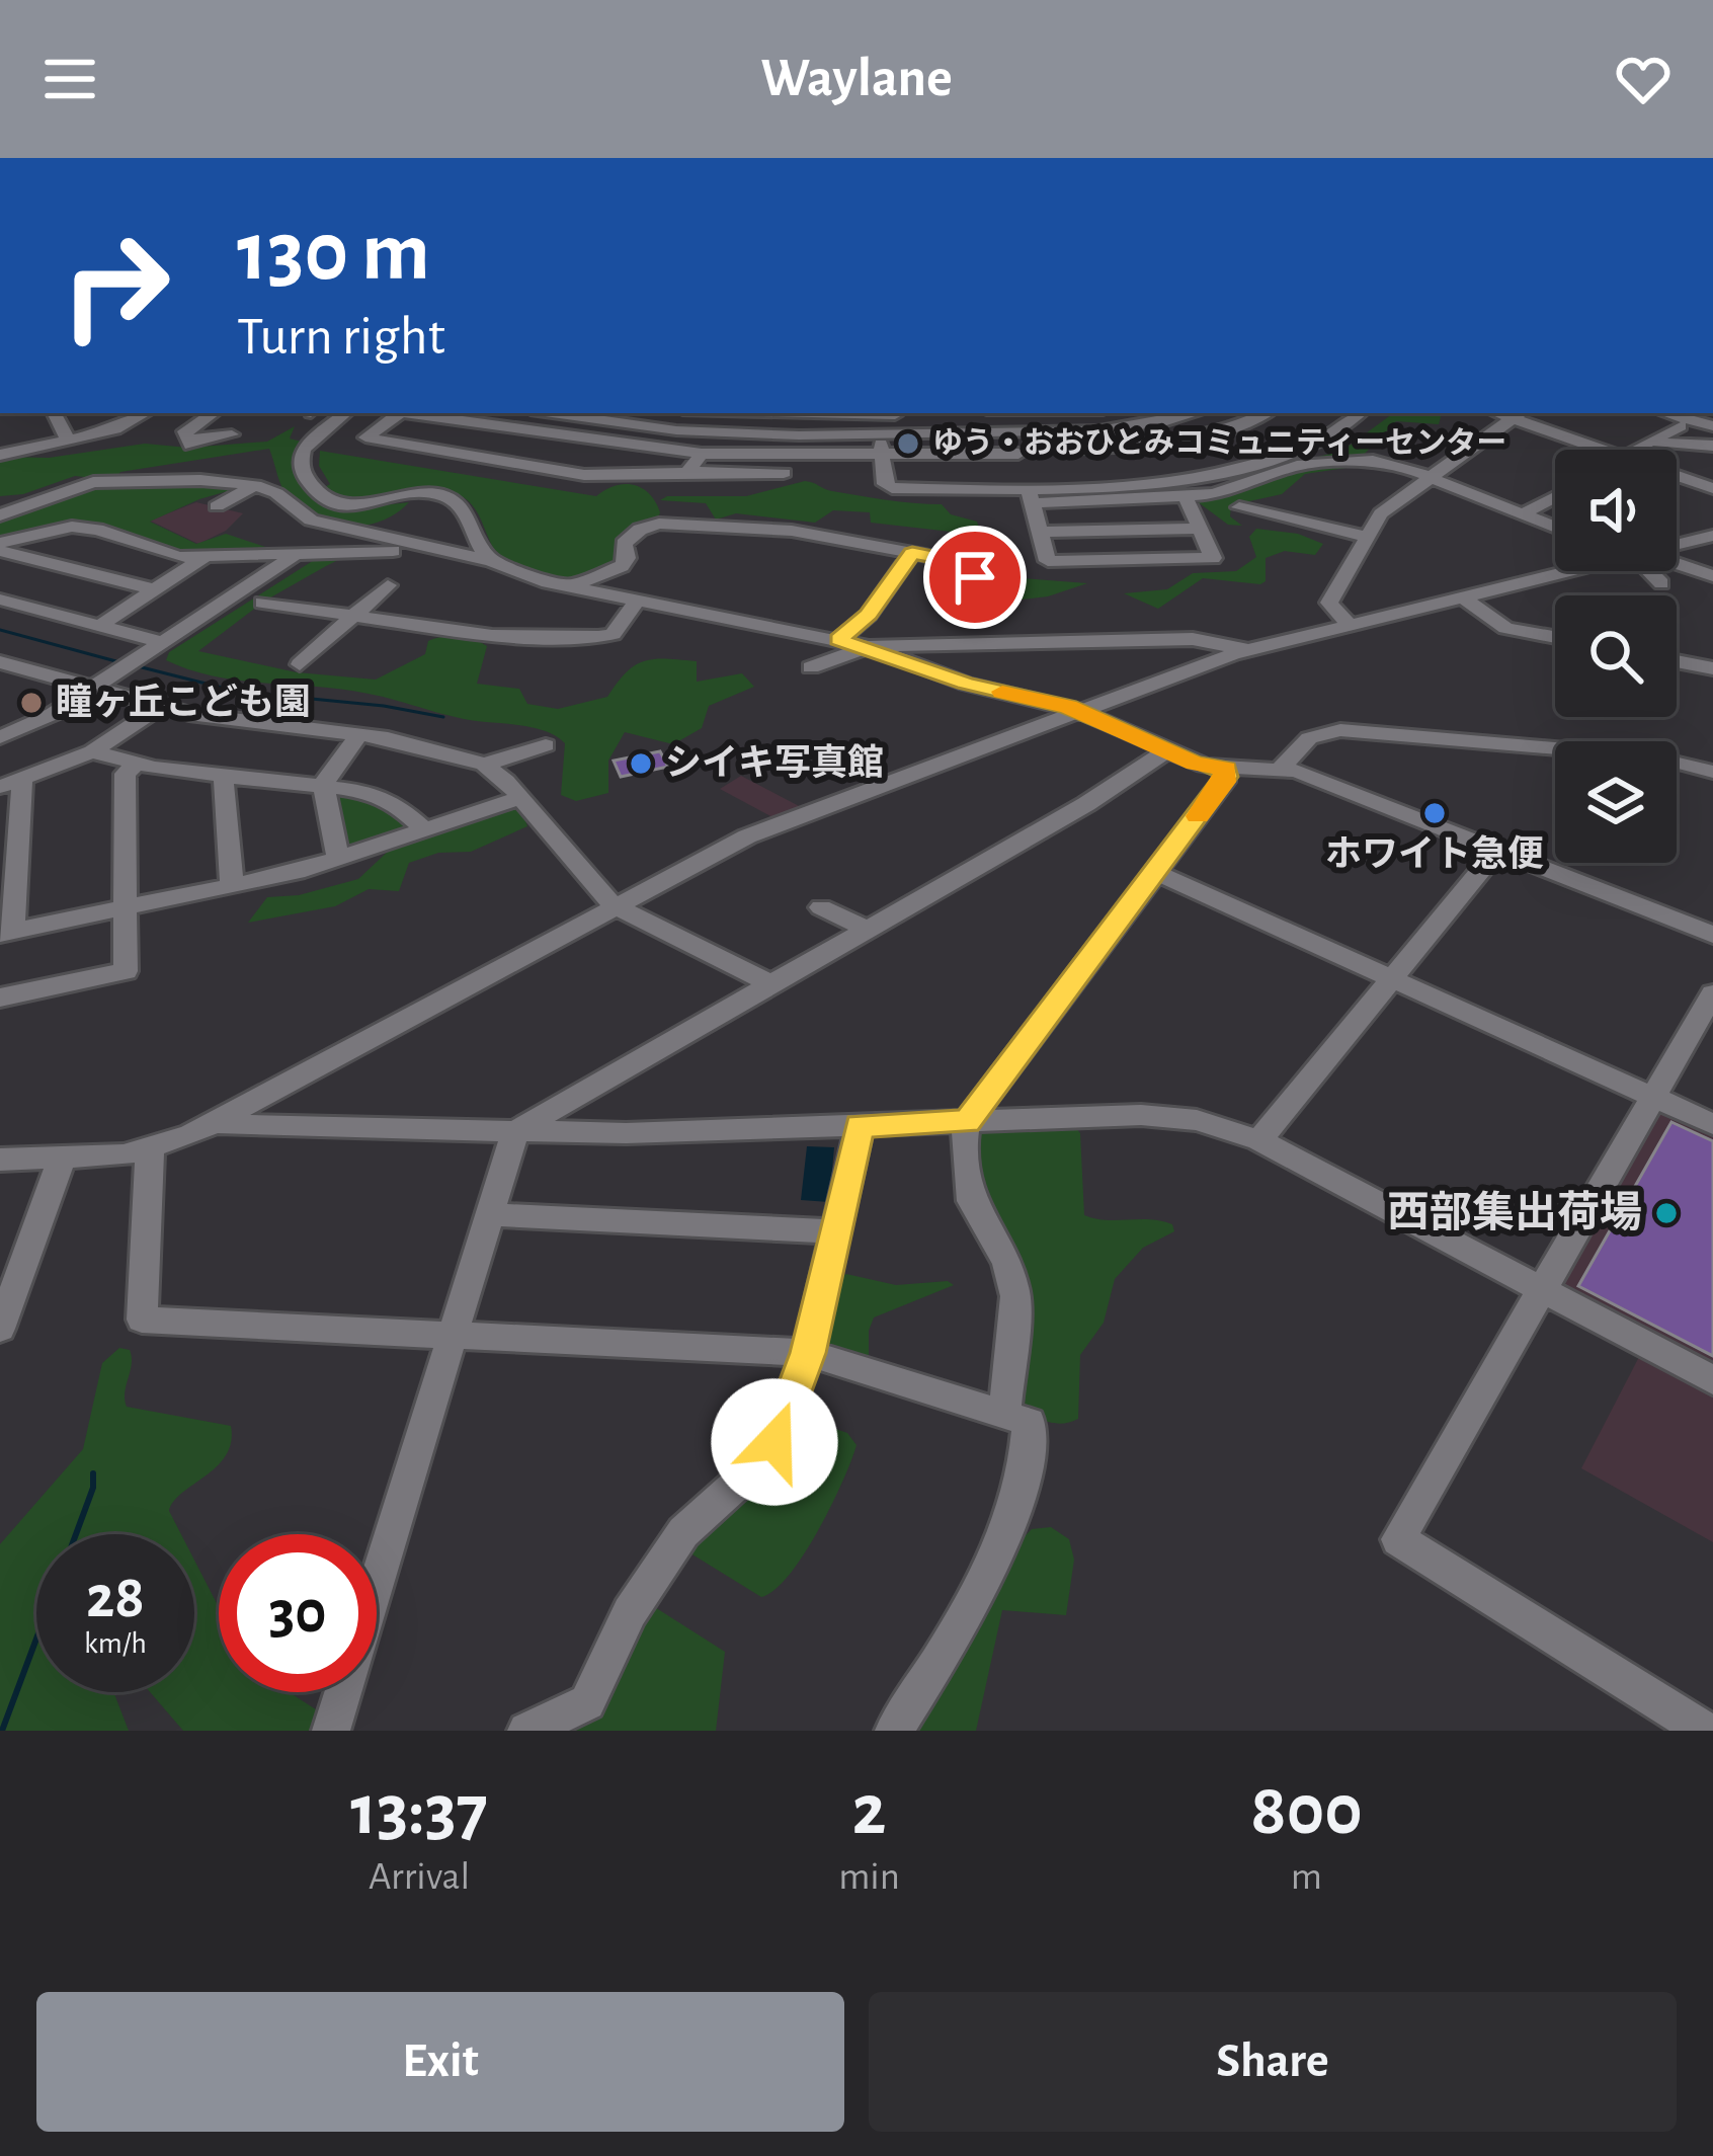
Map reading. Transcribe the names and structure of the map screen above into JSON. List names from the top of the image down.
{
  "places": [
    "ゆう・おおひとみコミュニティーセンター",
    "瞳ヶ丘こども園",
    "シイキ写真館",
    "ホワイト急便",
    "西部集出荷場"
  ],
  "page": {
    "header": "Waylane",
    "turn": ["130 m", "Turn right"],
    "speed": "28 km/h",
    "limit": "30",
    "eta": [
      "13:37",
      "Arrival",
      "2",
      "min",
      "800",
      "m"
    ],
    "buttons": ["Exit", "Share"]
  }
}
